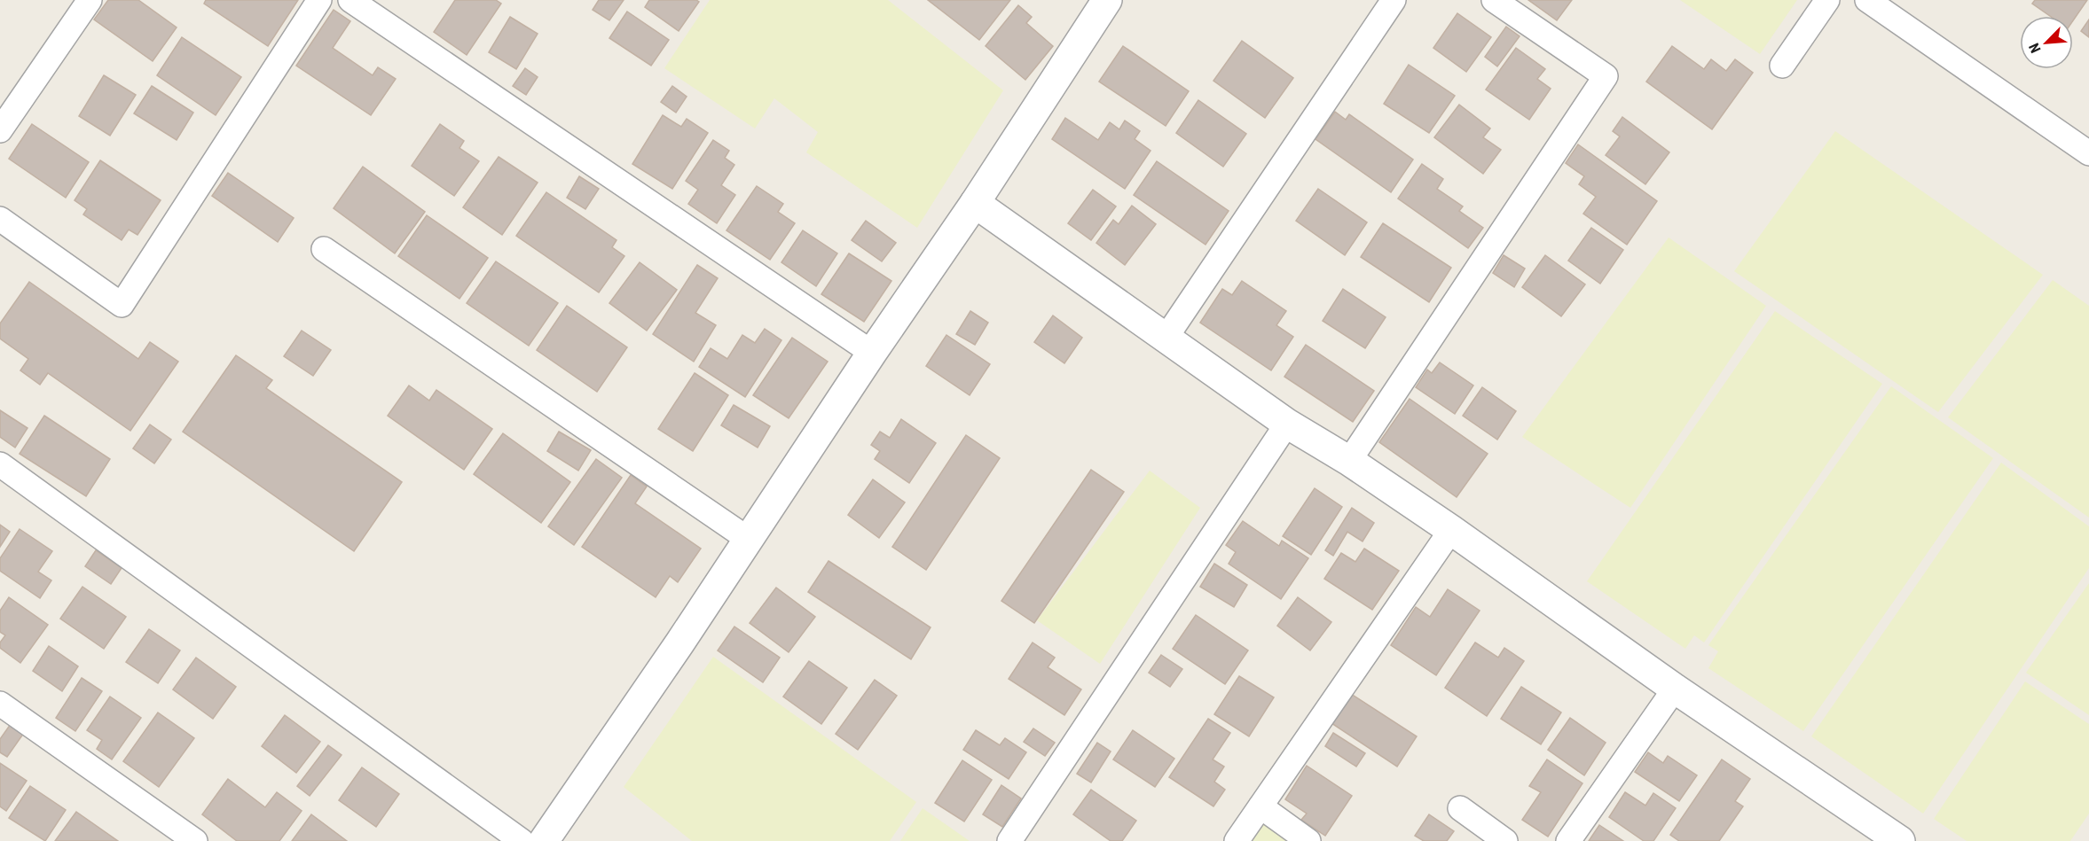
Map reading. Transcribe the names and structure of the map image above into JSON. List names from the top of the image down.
{
  "north": "bottom left"
}
